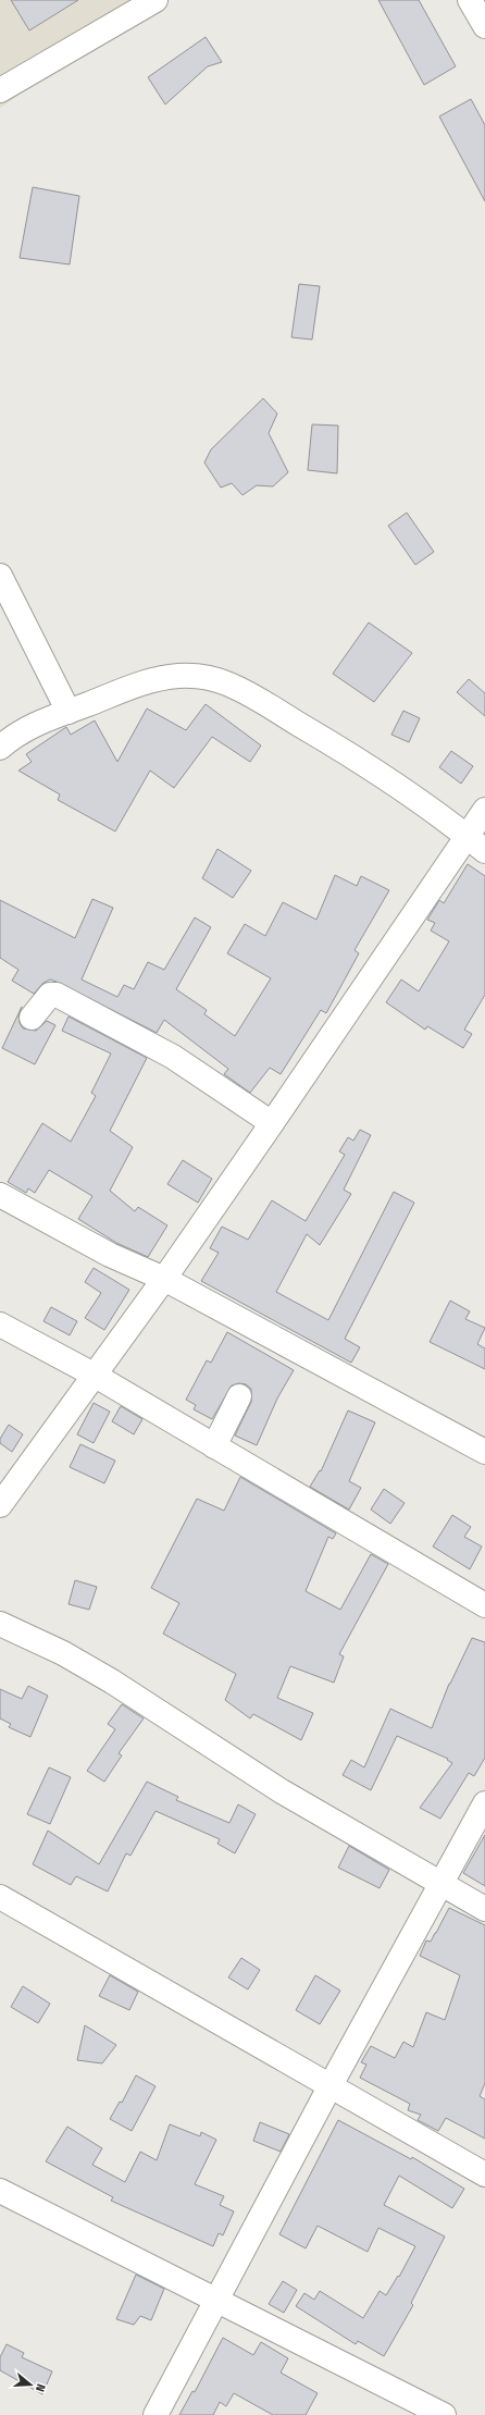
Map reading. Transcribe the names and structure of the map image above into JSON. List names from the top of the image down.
{
  "north": "right"
}
